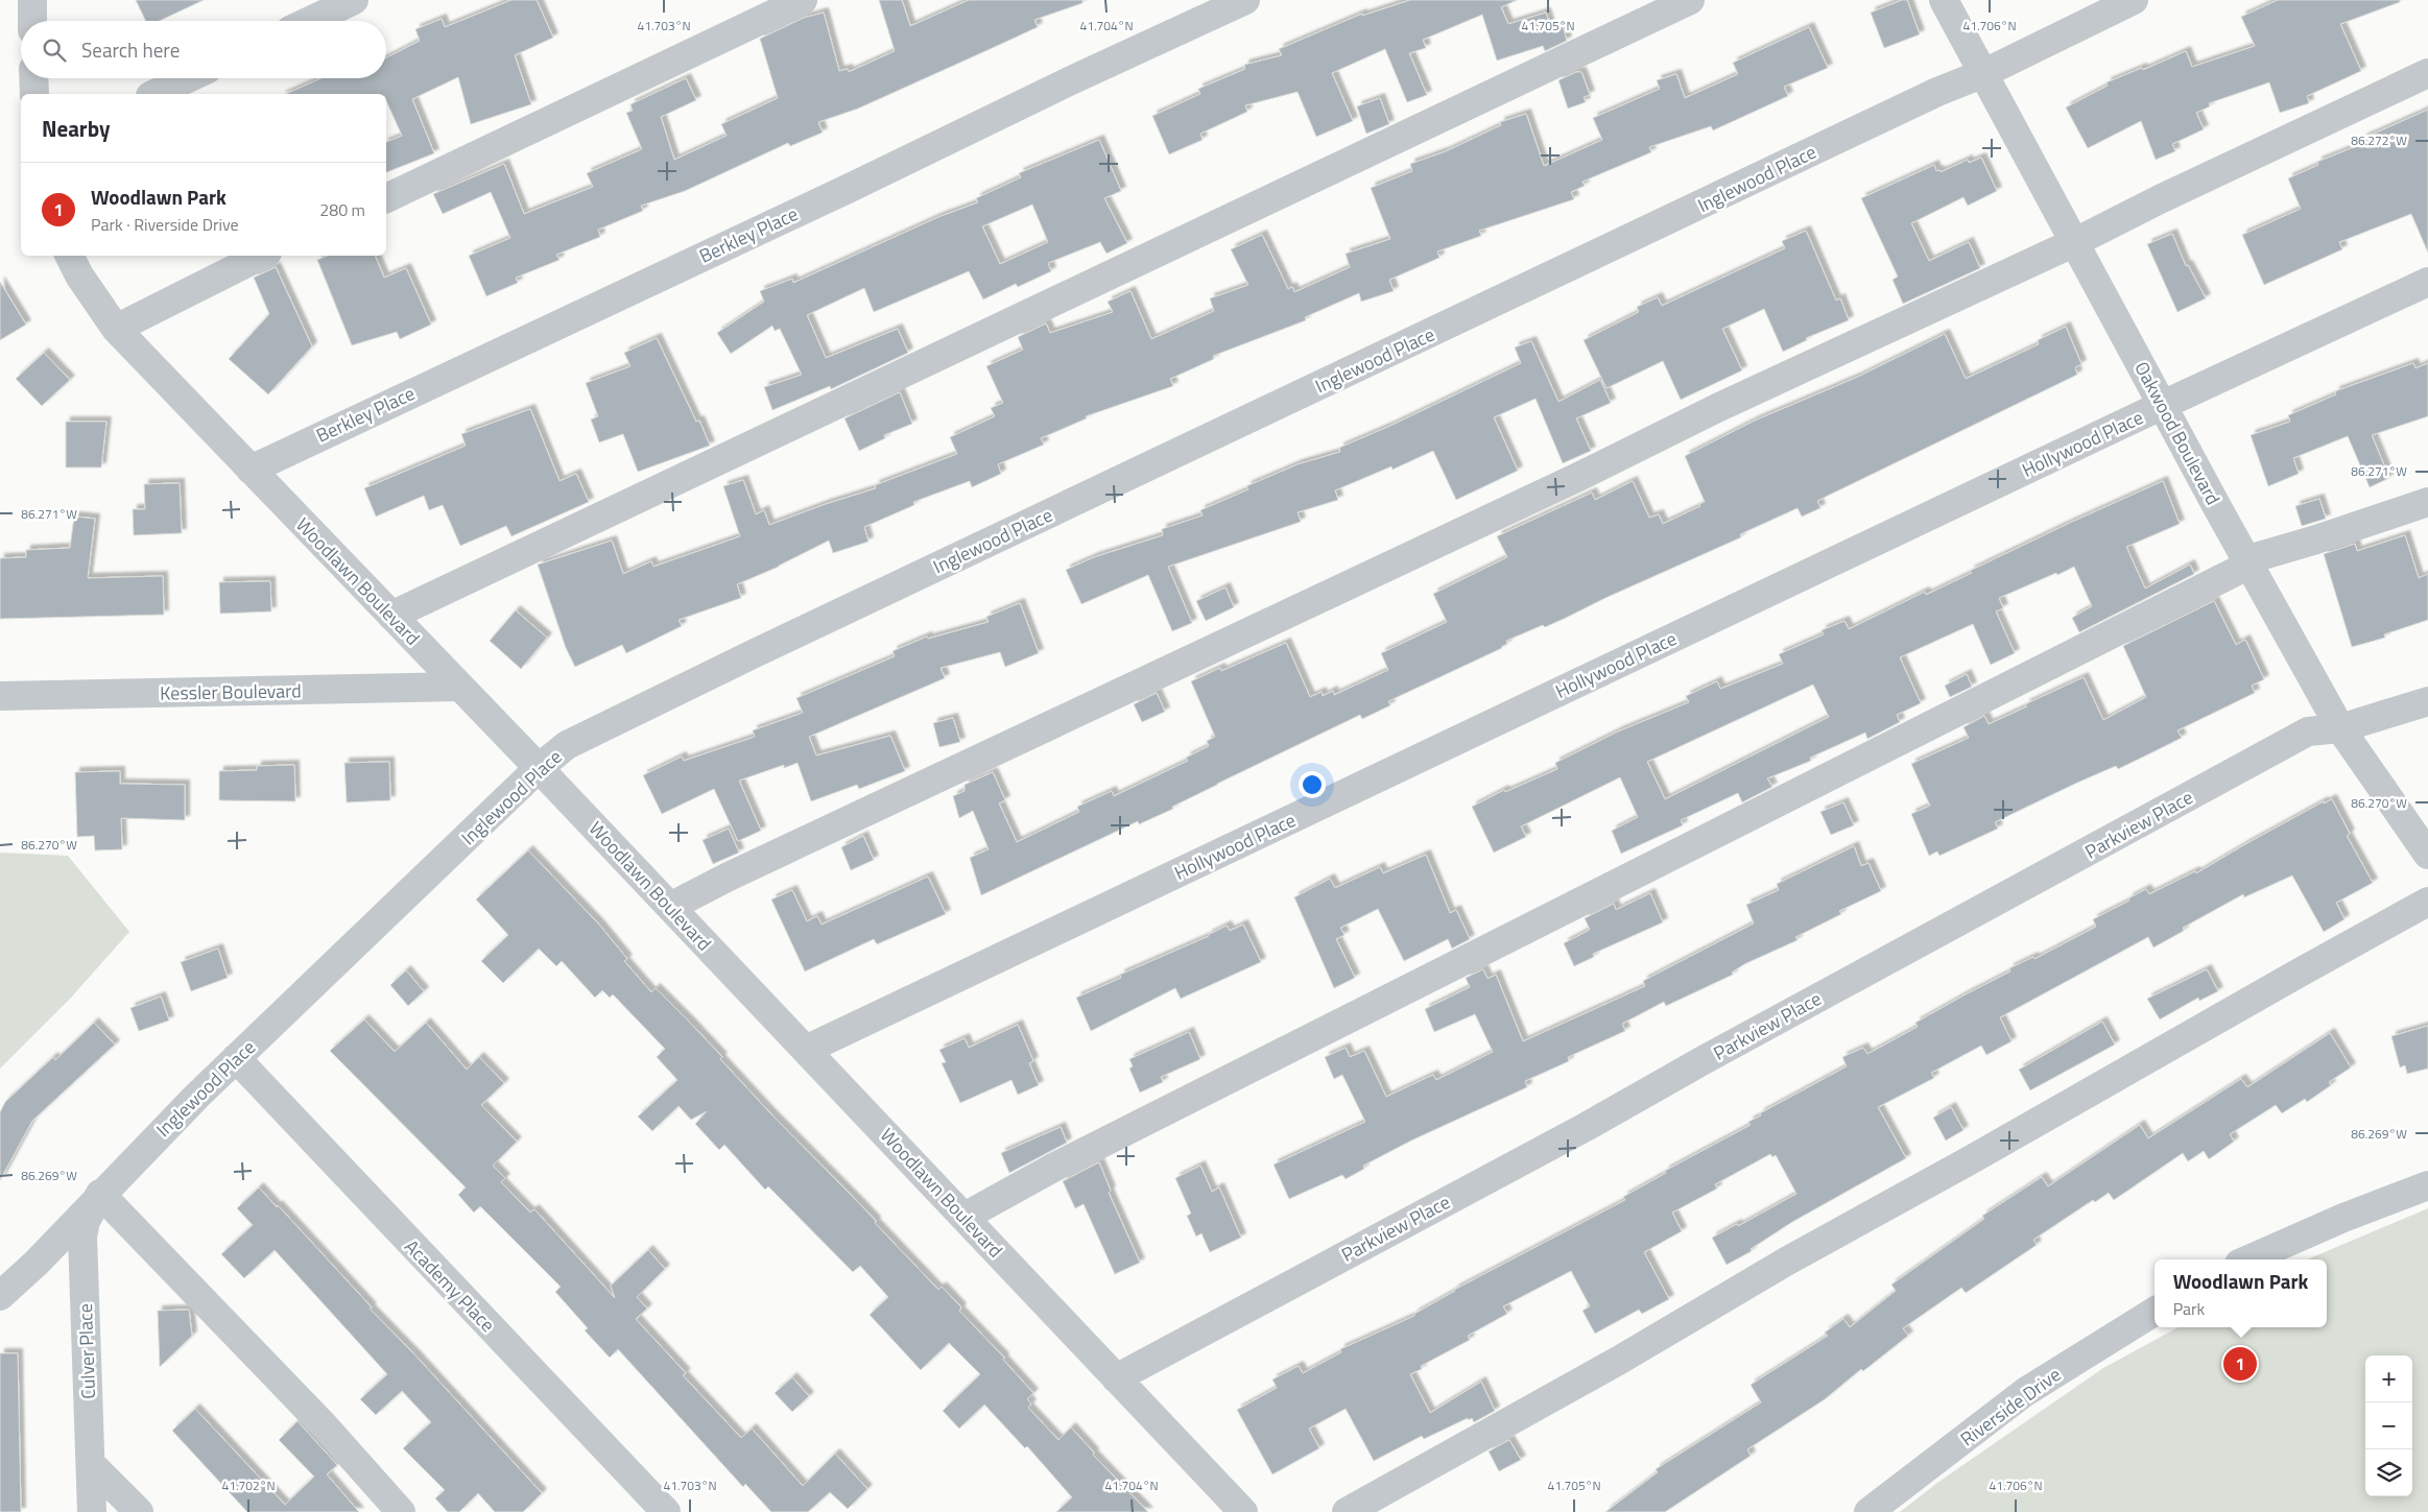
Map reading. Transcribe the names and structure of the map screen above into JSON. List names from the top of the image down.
{
  "streets": {
    "street": [
      "Inglewood Place",
      "Berkley Place",
      "Oakwood Boulevard",
      "Hollywood Place",
      "Woodlawn Boulevard",
      "Kessler Boulevard",
      "Parkview Place",
      "Academy Place",
      "Culver Place",
      "Riverside Drive"
    ]
  },
  "crossings": [
    ["Inglewood Place", "Oakwood Boulevard"],
    ["Inglewood Place", "Woodlawn Boulevard"],
    ["Inglewood Place", "Academy Place"],
    ["Inglewood Place", "Culver Place"],
    ["Berkley Place", "Woodlawn Boulevard"],
    ["Oakwood Boulevard", "Hollywood Place"],
    ["Oakwood Boulevard", "Parkview Place"],
    ["Hollywood Place", "Woodlawn Boulevard"],
    ["Woodlawn Boulevard", "Kessler Boulevard"],
    ["Woodlawn Boulevard", "Parkview Place"]
  ],
  "page": {
    "search": "Search here",
    "heading": "Nearby",
    "list": [
      {
        "mark": "1",
        "name": "Woodlawn Park",
        "note": "Park · Riverside Drive",
        "value": "280 m"
      }
    ],
    "popup": ["Woodlawn Park", "Park"],
    "pins": "1",
    "map_buttons": ["+", "−"]
  },
  "coordinates": [
    "41.703°N",
    "41.704°N",
    "41.705°N",
    "41.706°N",
    "86.272°W",
    "86.271°W",
    "86.270°W",
    "86.269°W",
    "41.702°N"
  ]
}
